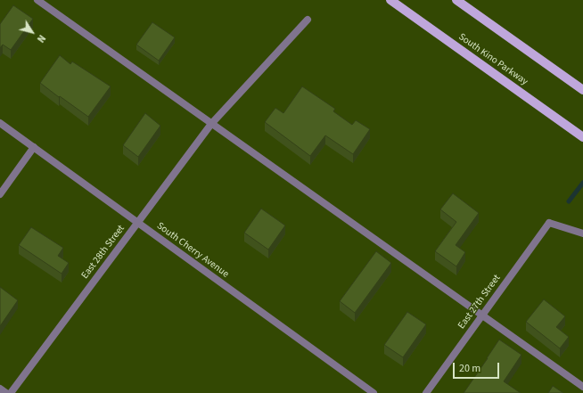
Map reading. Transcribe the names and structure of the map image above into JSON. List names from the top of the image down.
{
  "streets": {
    "main road": ["South Kino Parkway"],
    "street": ["South Cherry Avenue", "East 28th Street", "East 27th Street"]
  },
  "crossings": [
    ["South Cherry Avenue", "East 28th Street"]
  ],
  "scale_bar": "20 m",
  "north": "bottom right"
}
